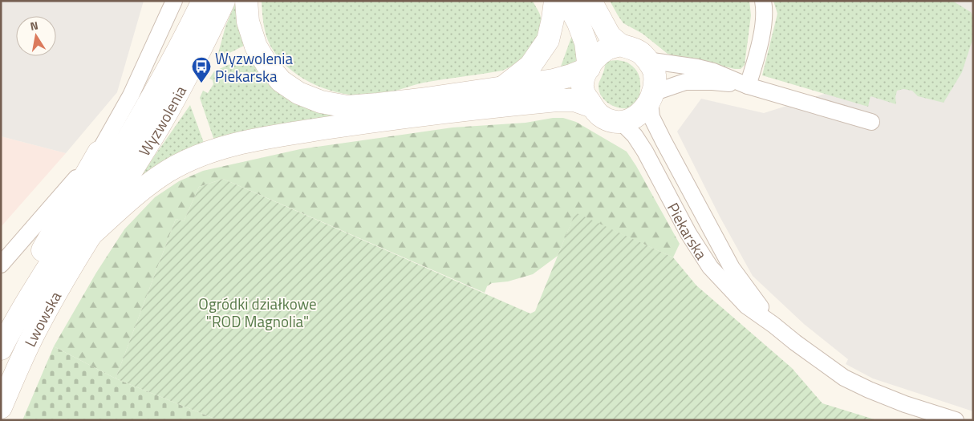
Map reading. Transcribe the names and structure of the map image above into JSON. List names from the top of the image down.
{
  "streets": {
    "main road": ["Wyzwolenia", "Lwowska"],
    "street": ["Piekarska"]
  },
  "crossings": [
    ["Wyzwolenia", "Lwowska"]
  ],
  "parks": ["Ogródki działkowe \"ROD Magnolia\""],
  "places": {
    "bus stop": ["Wyzwolenia Piekarska"]
  },
  "north": "top"
}
